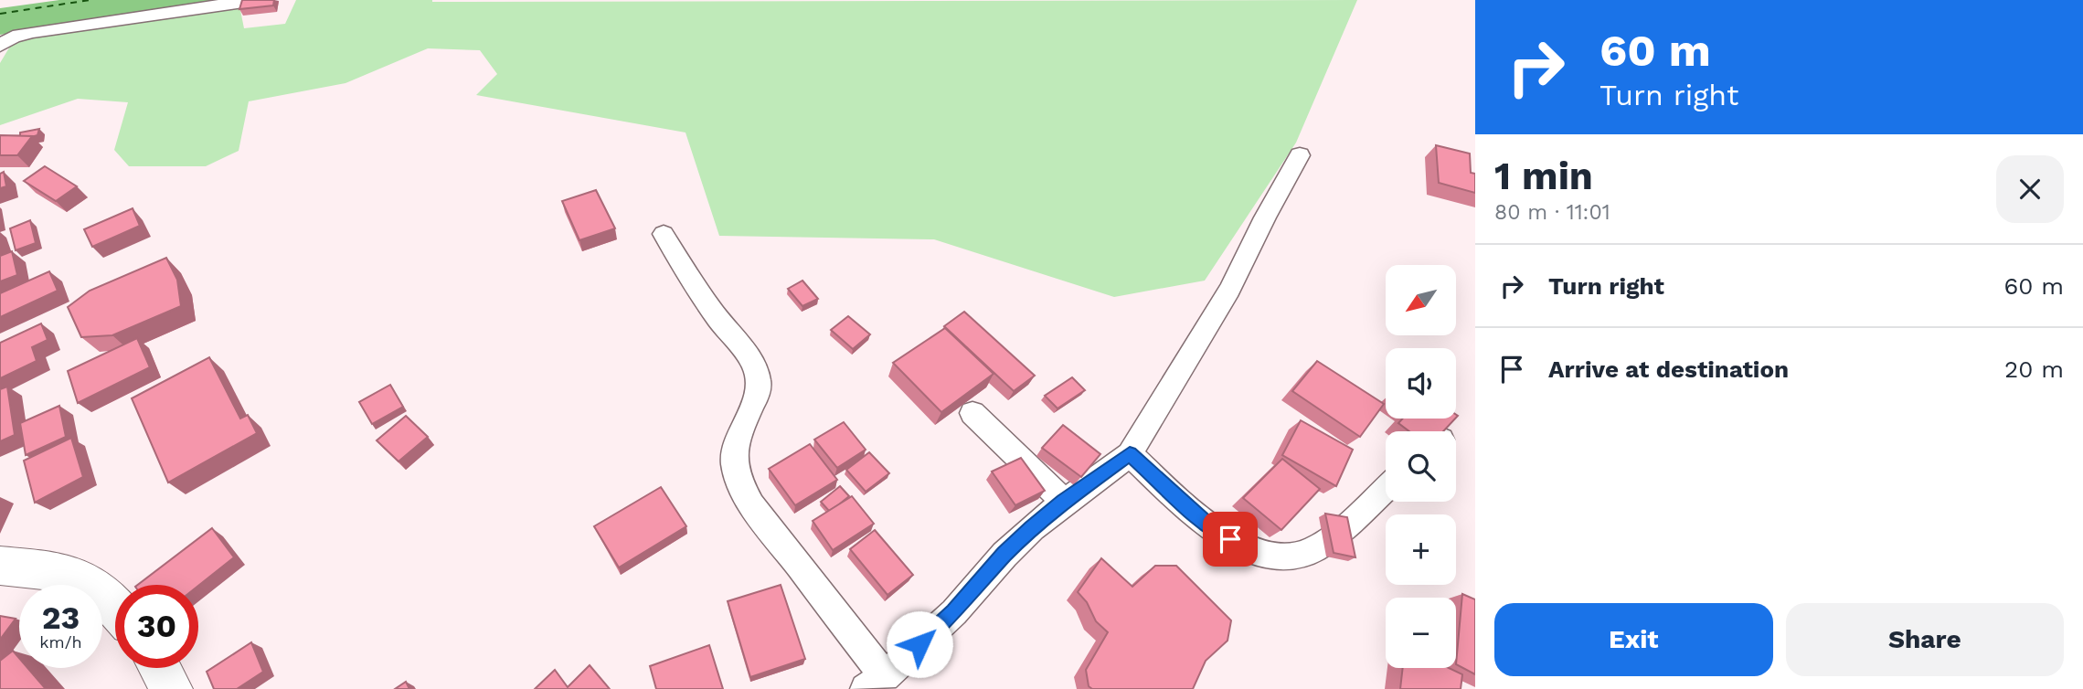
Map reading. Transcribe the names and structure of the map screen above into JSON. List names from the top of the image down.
{
  "north": "bottom left",
  "page": {
    "turn": ["60 m", "Turn right"],
    "heading": ["1 min", "80 m · 11:01"],
    "list": [
      {
        "name": "Turn right",
        "value": "60 m"
      },
      {
        "name": "Arrive at destination",
        "value": "20 m"
      }
    ],
    "map_buttons": ["+", "−"],
    "speed": "23 km/h",
    "limit": "30",
    "buttons": ["Exit", "Share"]
  }
}
